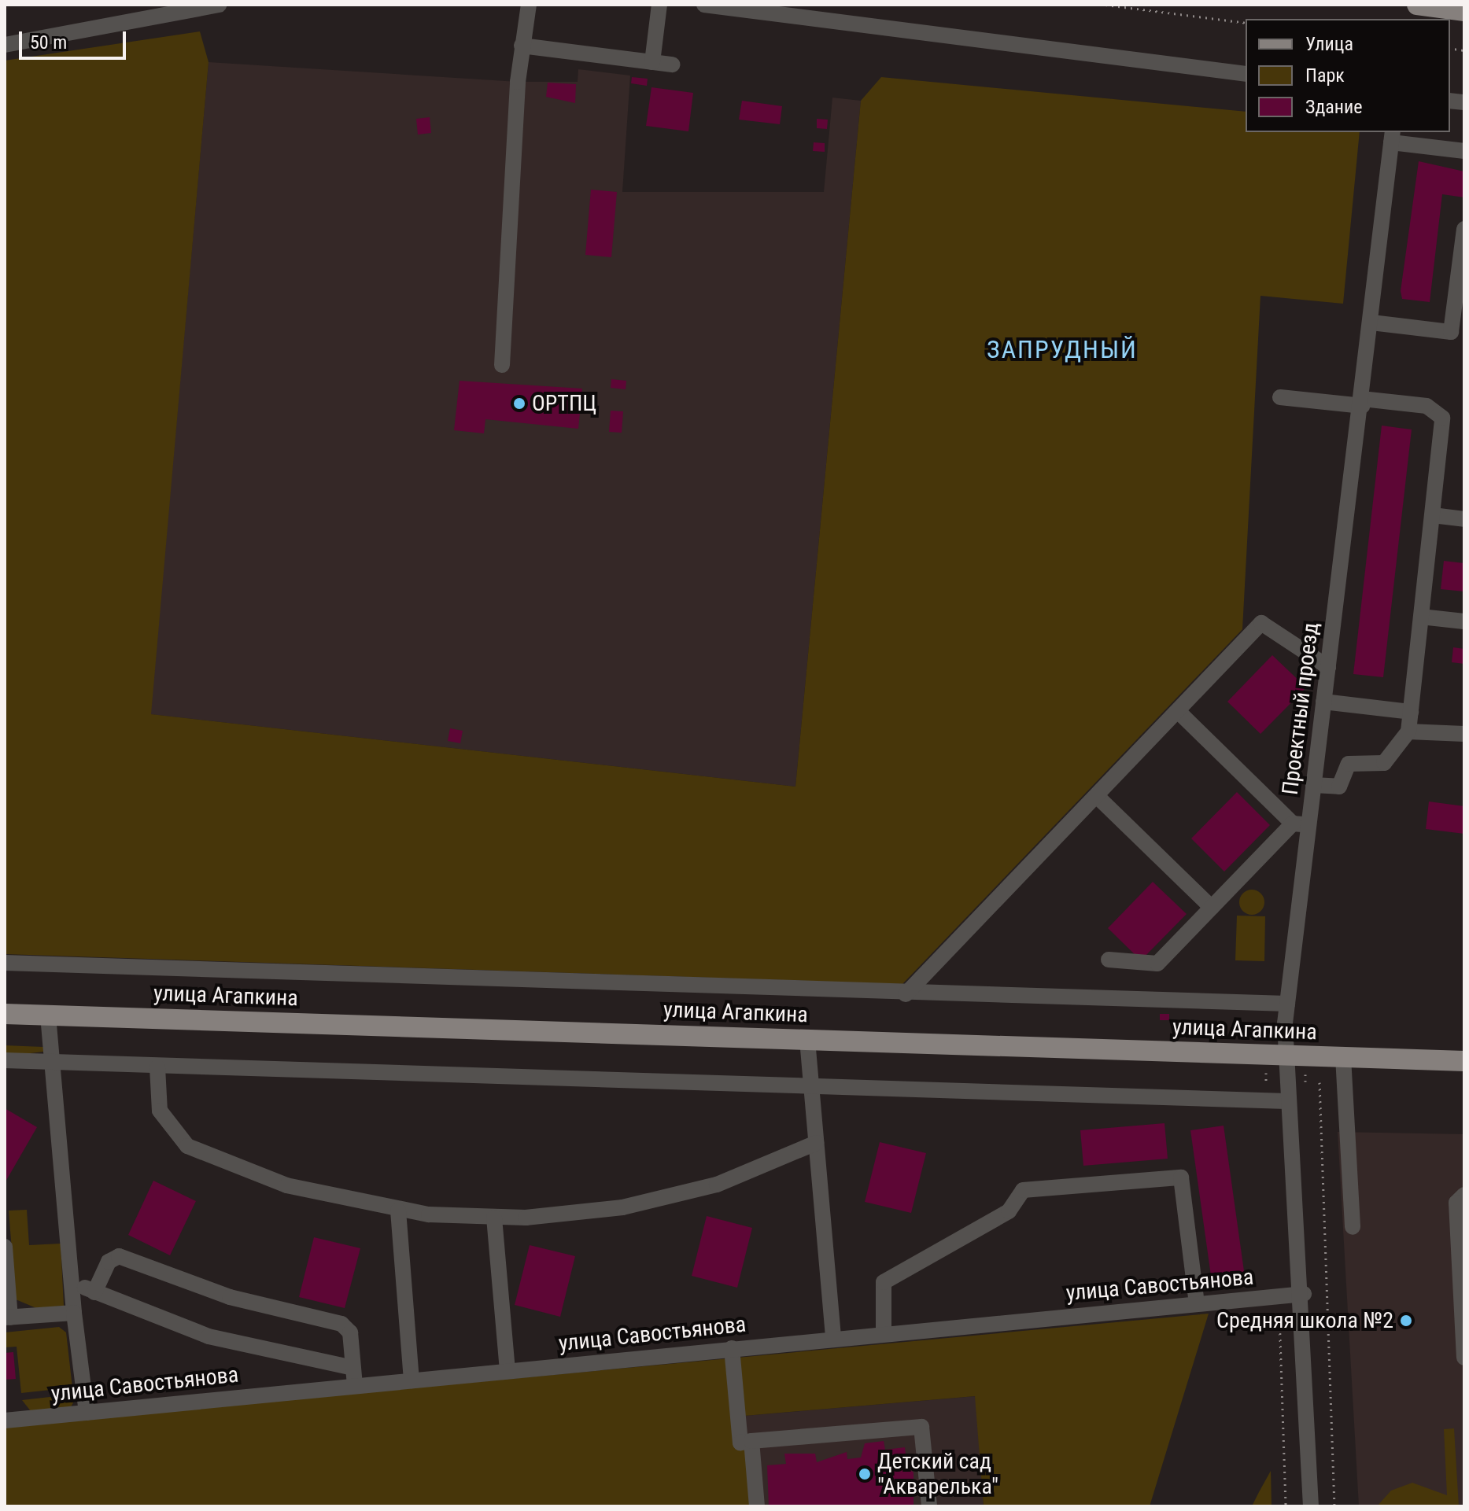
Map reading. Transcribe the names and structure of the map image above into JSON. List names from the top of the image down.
{
  "streets": {
    "main road": ["улица Агапкина"],
    "street": ["Проектный проезд", "улица Савостьянова"]
  },
  "crossings": [
    ["Проектный проезд", "улица Агапкина"],
    ["Проектный проезд", "улица Савостьянова"]
  ],
  "districts": ["ЗАПРУДНЫЙ"],
  "places": ["ОРТПЦ", "Средняя школа №2", "Детский сад \"Акварелька\""],
  "legend": ["Улица", "Парк", "Здание"],
  "scale_bar": "50 m"
}
